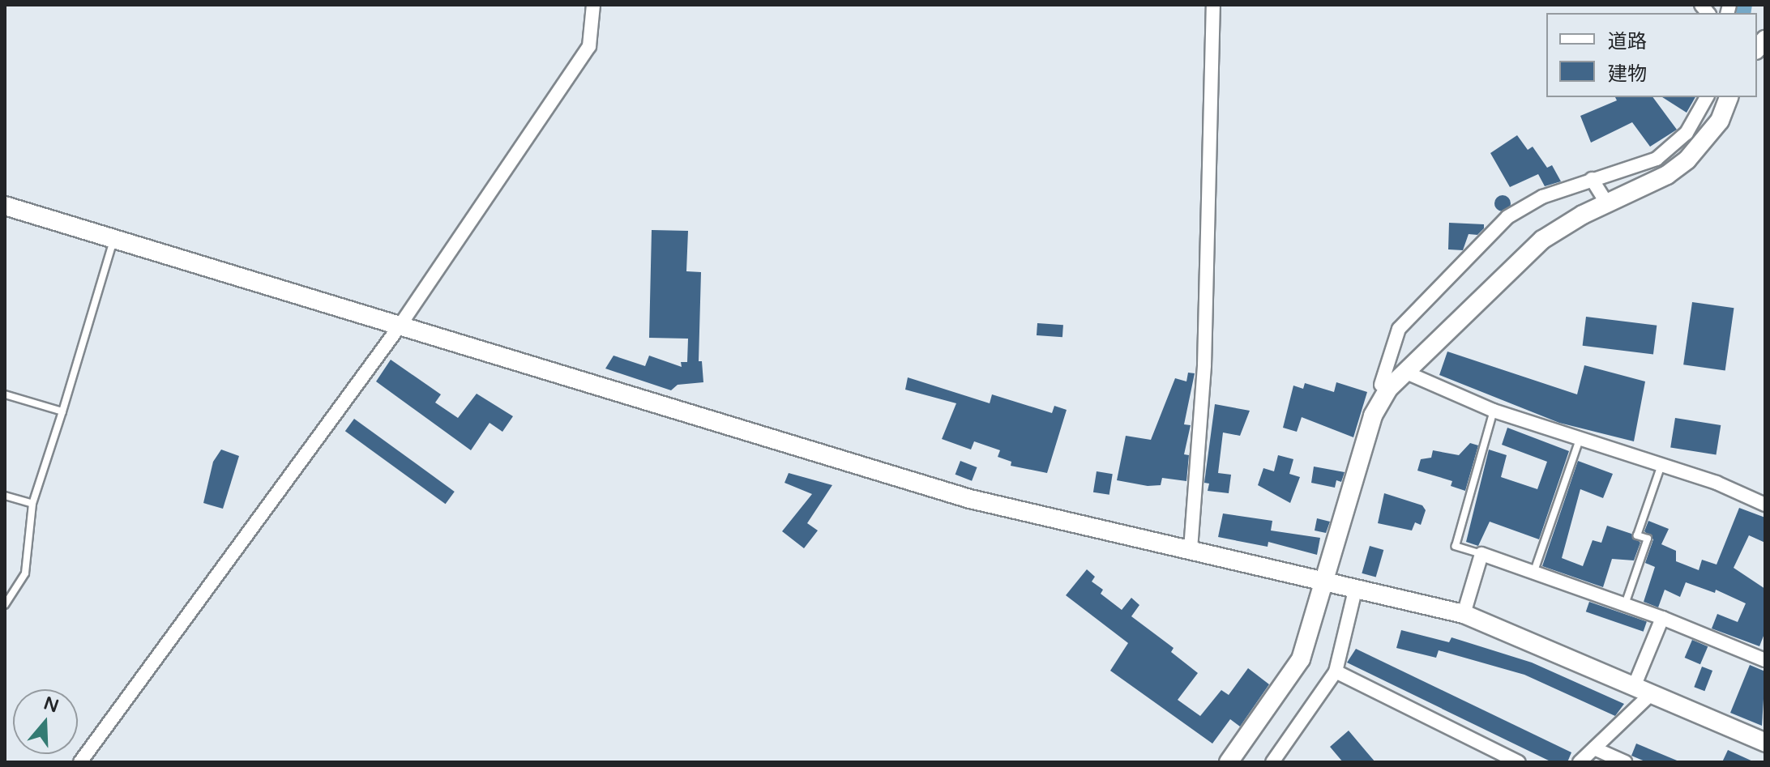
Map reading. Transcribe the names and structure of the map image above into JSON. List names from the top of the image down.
{
  "legend": ["道路", "建物"],
  "north": "top"
}
